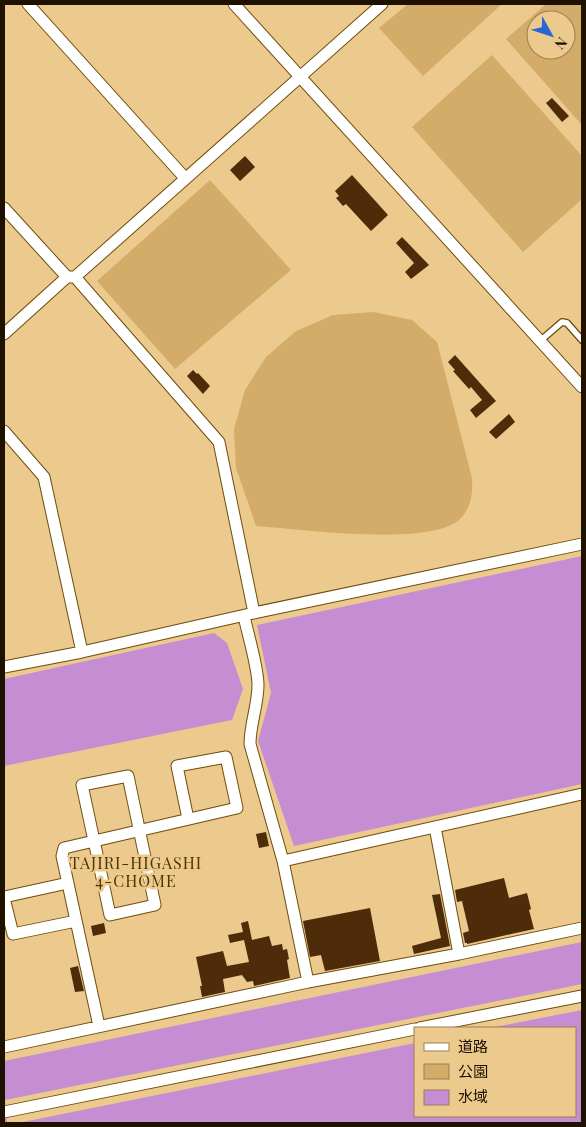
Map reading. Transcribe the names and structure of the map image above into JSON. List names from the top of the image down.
{
  "districts": ["TAJIRI-HIGASHI 4-CHOME"],
  "legend": ["道路", "公園", "水域"],
  "north": "bottom right"
}
